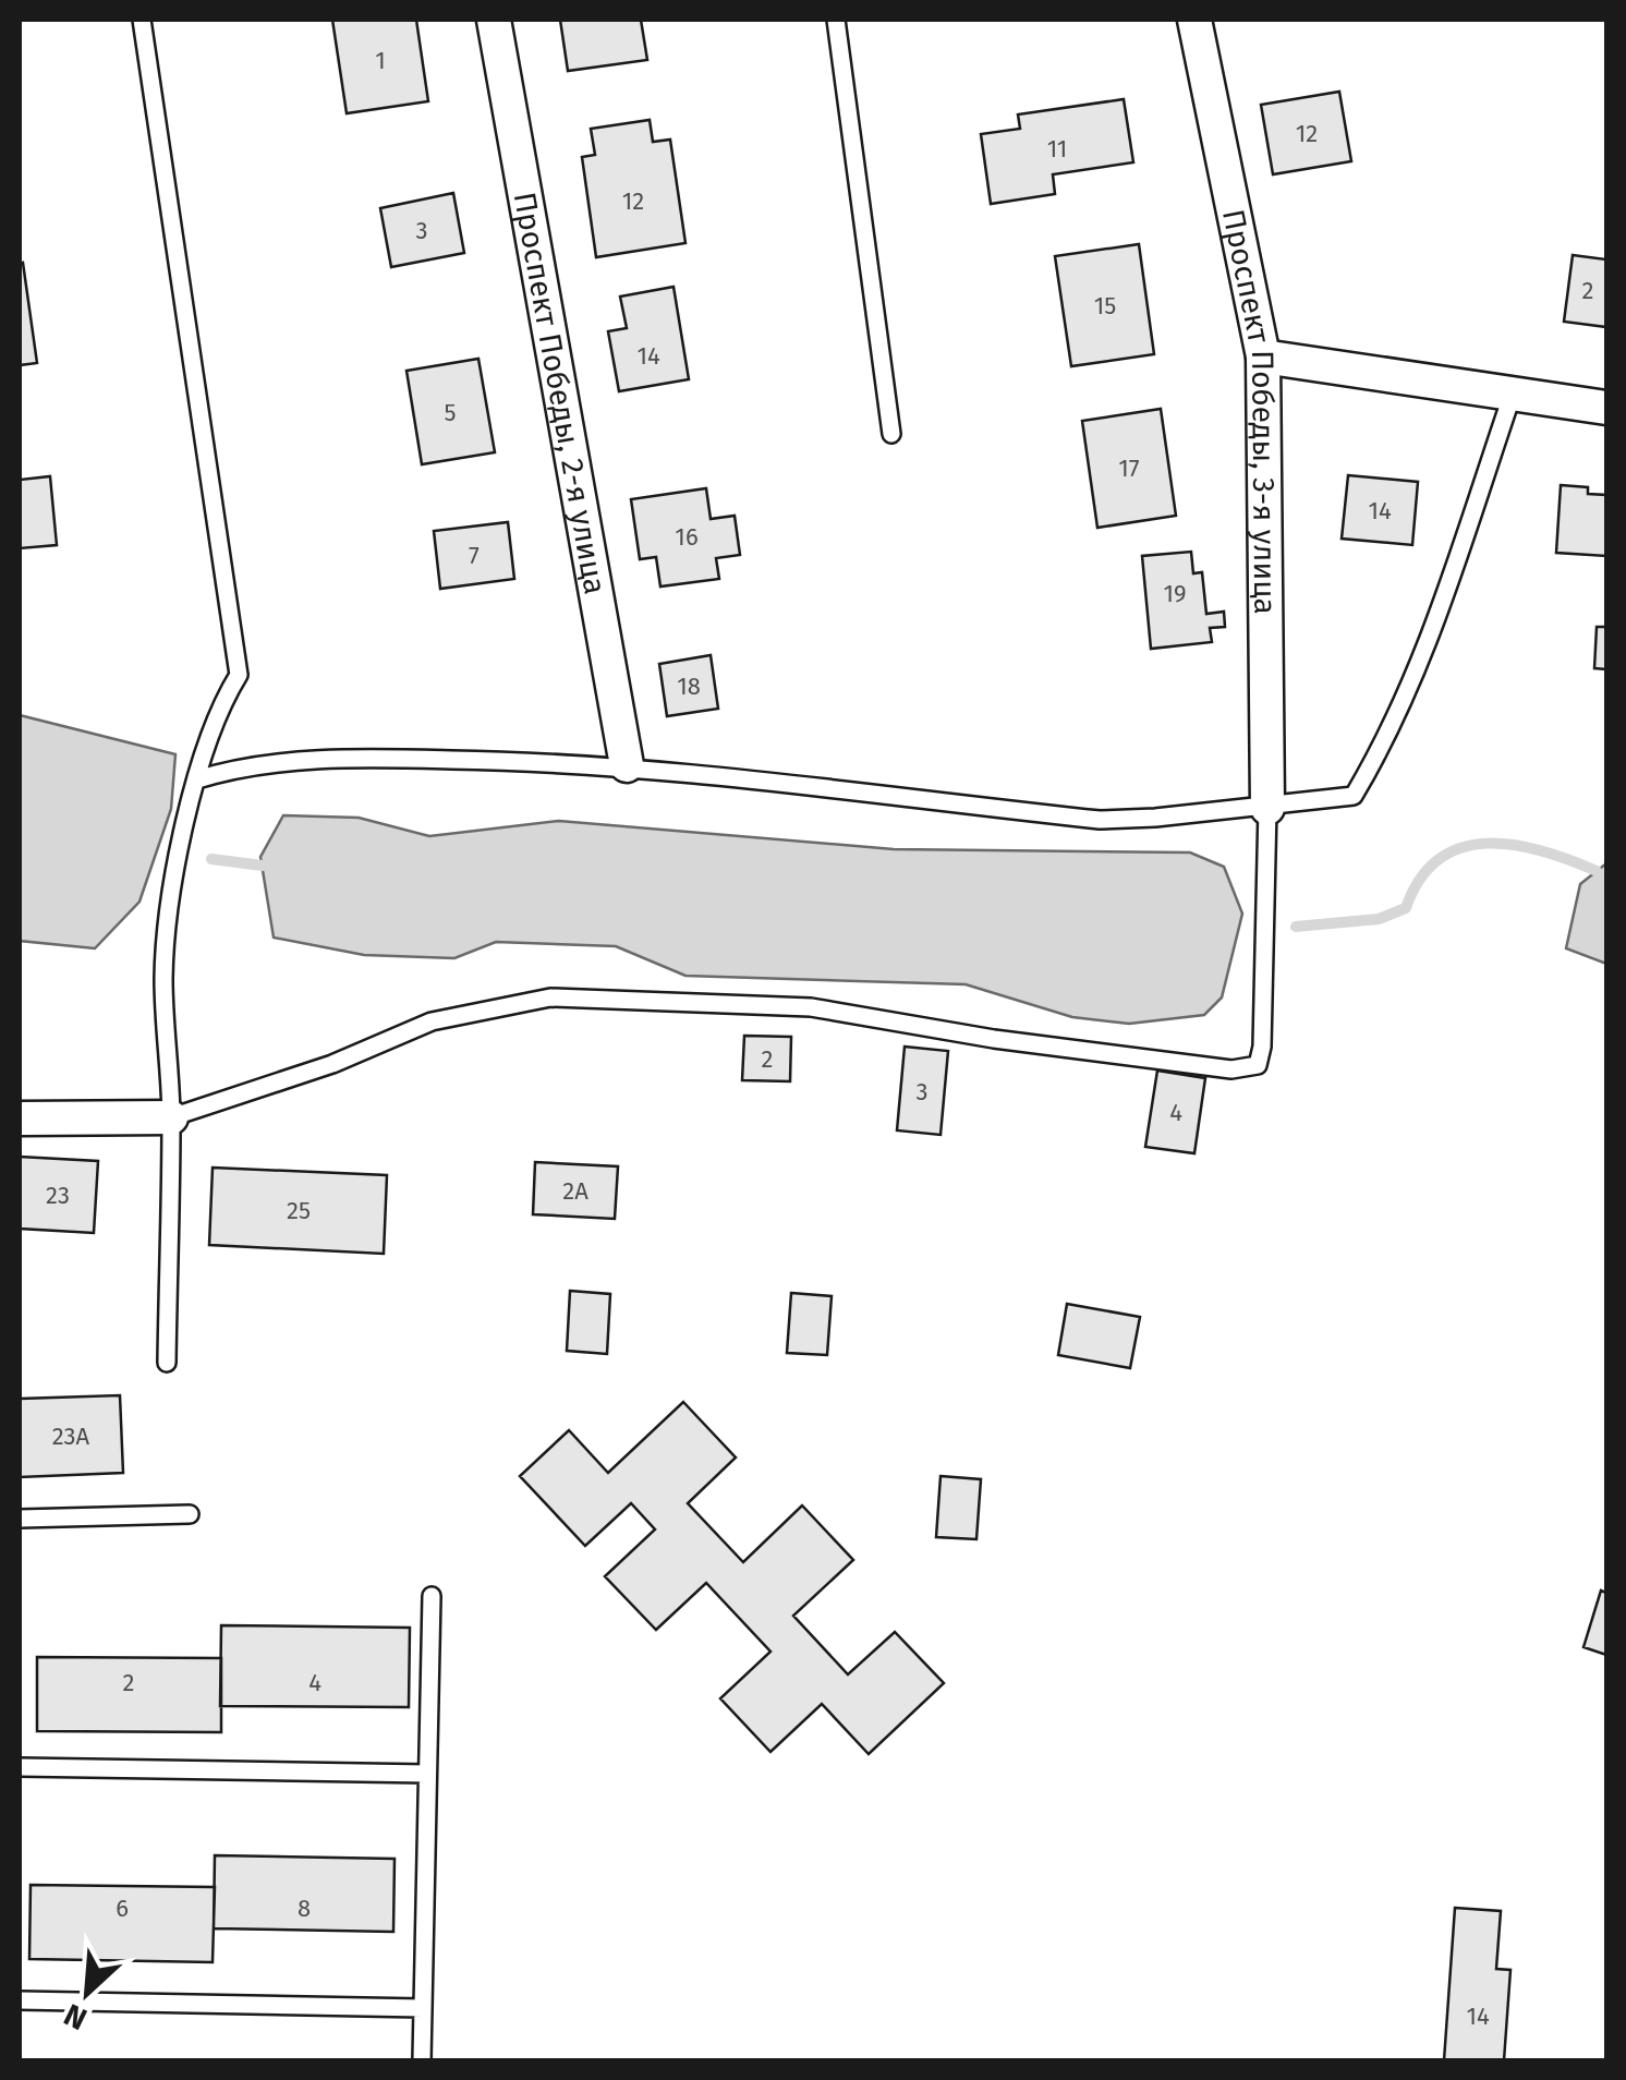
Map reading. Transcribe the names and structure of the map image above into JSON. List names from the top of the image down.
{
  "streets": {
    "street": ["Проспект Победы, 2-я улица", "Проспект Победы, 3-я улица"]
  },
  "house_numbers": [
    "1",
    "12",
    "11",
    "12",
    "3",
    "2",
    "15",
    "14",
    "5",
    "17",
    "14",
    "16",
    "7",
    "19",
    "18",
    "2",
    "3",
    "4",
    "2А",
    "23",
    "25",
    "23А",
    "2",
    "4",
    "6",
    "8",
    "14"
  ],
  "north": "bottom left"
}
